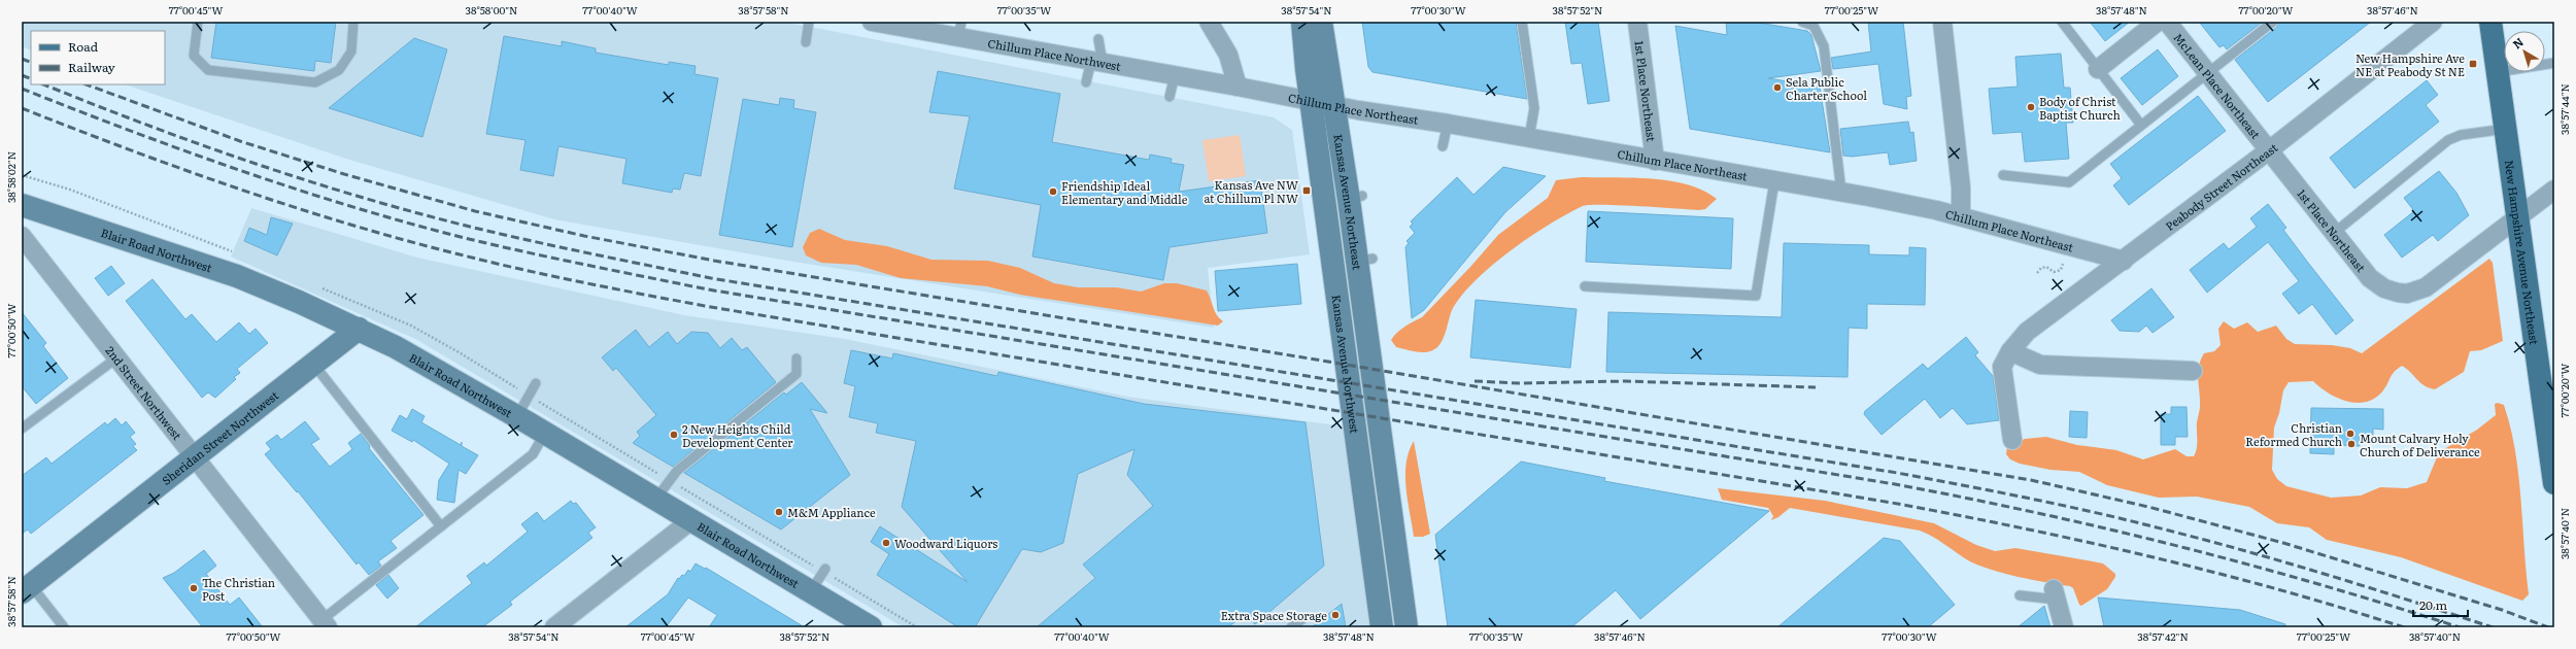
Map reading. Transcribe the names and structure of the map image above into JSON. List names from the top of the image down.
{
  "streets": {
    "main road": ["New Hampshire Avenue Northeast"],
    "street": [
      "Chillum Place Northwest",
      "McLean Place Northeast",
      "1st Place Northeast",
      "Chillum Place Northeast",
      "Peabody Street Northeast",
      "Kansas Avenue Northeast",
      "Blair Road Northwest",
      "Kansas Avenue Northwest",
      "2nd Street Northwest",
      "Sheridan Street Northwest"
    ]
  },
  "crossings": [
    ["Chillum Place Northwest", "Chillum Place Northeast"],
    ["McLean Place Northeast", "1st Place Northeast"],
    ["McLean Place Northeast", "Peabody Street Northeast"],
    ["1st Place Northeast", "Chillum Place Northeast"],
    ["1st Place Northeast", "Peabody Street Northeast"],
    ["1st Place Northeast", "New Hampshire Avenue Northeast"],
    ["Chillum Place Northeast", "Peabody Street Northeast"],
    ["Chillum Place Northeast", "Kansas Avenue Northeast"],
    ["Chillum Place Northeast", "Kansas Avenue Northwest"],
    ["Blair Road Northwest", "Sheridan Street Northwest"],
    ["2nd Street Northwest", "Sheridan Street Northwest"]
  ],
  "places": {
    "transit": ["New Hampshire Ave NE at Peabody St NE", "Kansas Ave NW at Chillum Pl NW"],
    "other": [
      "Sela Public Charter School",
      "Body of Christ Baptist Church",
      "Friendship Ideal Elementary and Middle",
      "Christian Reformed Church",
      "2 New Heights Child Development Center",
      "Mount Calvary Holy Church of Deliverance",
      "M&M Appliance",
      "Woodward Liquors",
      "The Christian Post",
      "Extra Space Storage"
    ]
  },
  "legend": ["Road", "Railway"],
  "scale_bar": "20 m",
  "north": "top left",
  "coordinates": [
    "77°00'45\"W",
    "38°58'00\"N",
    "77°00'40\"W",
    "38°57'58\"N",
    "77°00'35\"W",
    "38°57'54\"N",
    "77°00'30\"W",
    "38°57'52\"N",
    "77°00'25\"W",
    "38°57'48\"N",
    "77°00'20\"W",
    "38°57'46\"N",
    "38°57'44\"N",
    "38°58'02\"N",
    "77°00'50\"W",
    "38°57'40\"N",
    "38°57'42\"N"
  ]
}
